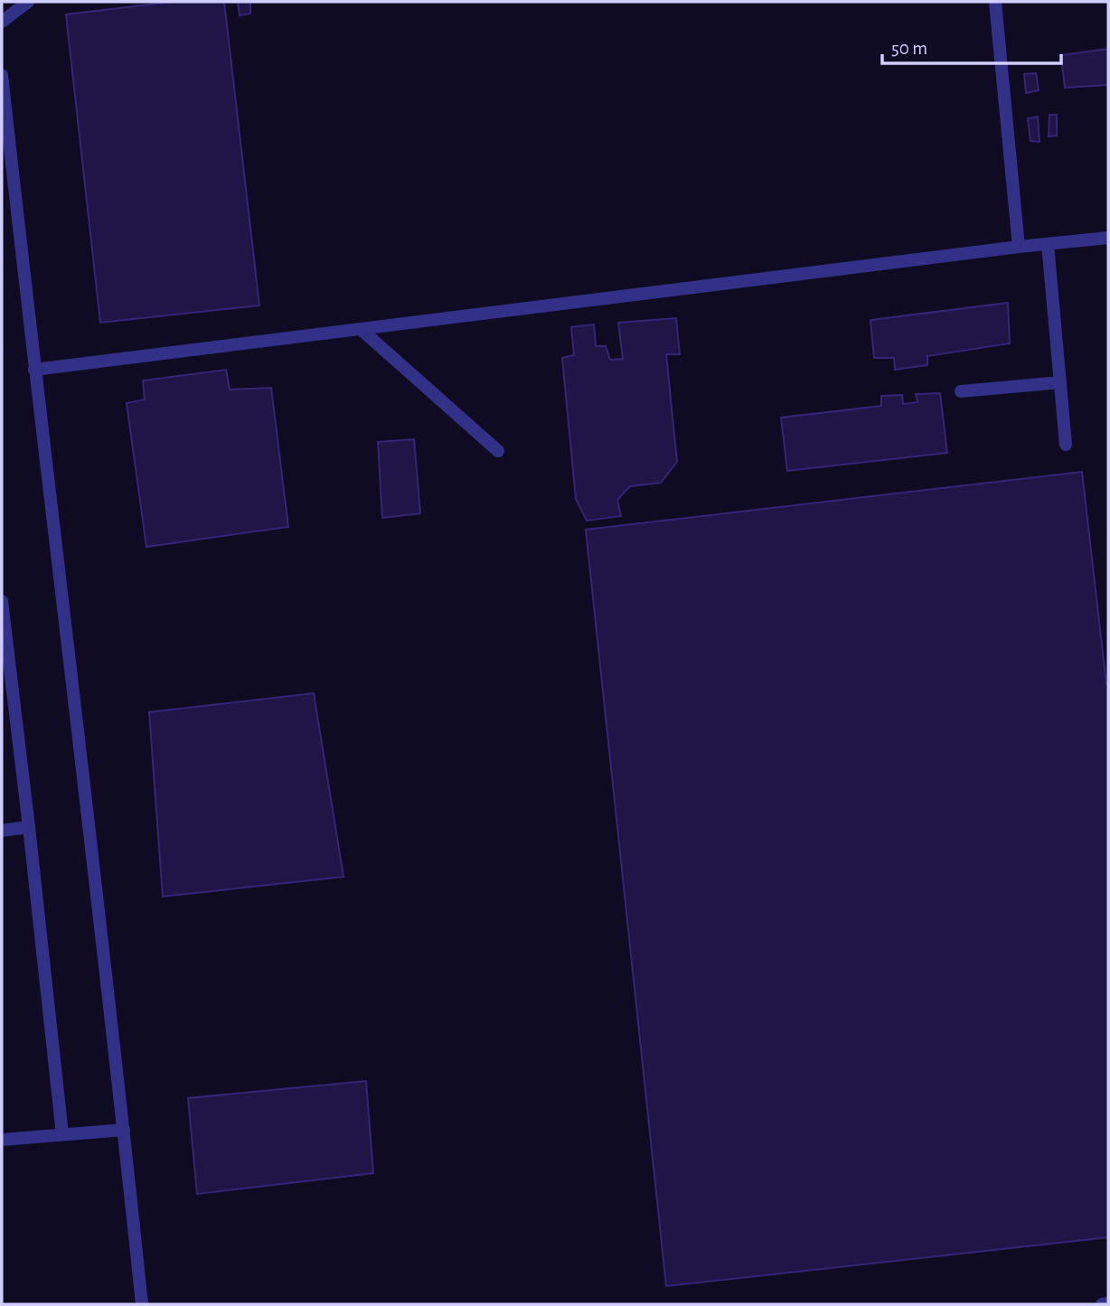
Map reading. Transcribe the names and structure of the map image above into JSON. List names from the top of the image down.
{
  "scale_bar": "50 m"
}
